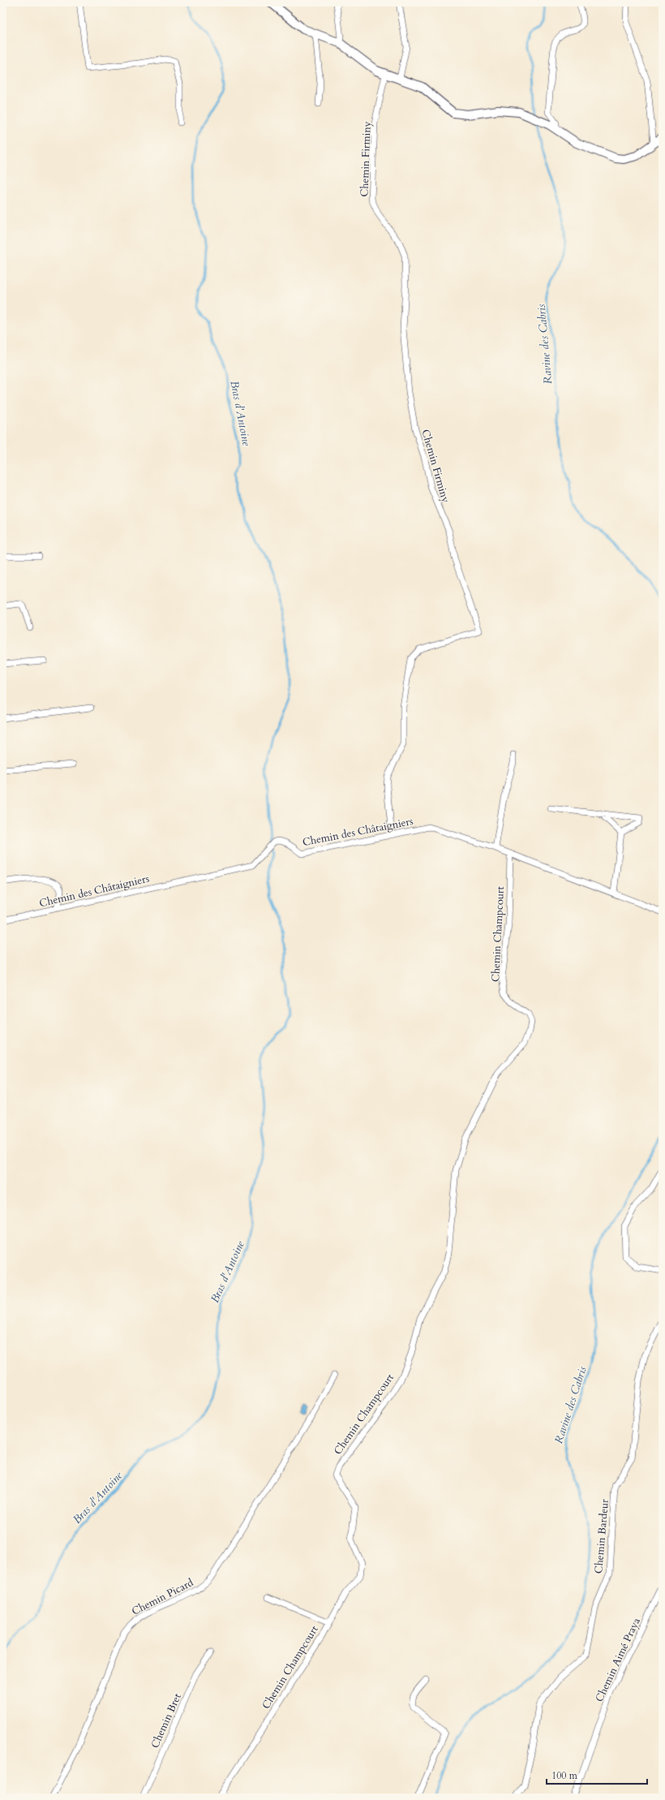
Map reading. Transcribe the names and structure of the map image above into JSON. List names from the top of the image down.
{
  "streets": {
    "street": [
      "Chemin Firminy",
      "Chemin des Châtaigniers",
      "Chemin Champcourt",
      "Chemin Bardeur",
      "Chemin Picard",
      "Chemin Aimé Praya",
      "Chemin Bret"
    ]
  },
  "crossings": [
    ["Chemin Firminy", "Chemin des Châtaigniers"],
    ["Chemin des Châtaigniers", "Chemin Champcourt"]
  ],
  "water": ["Ravine des Cabris", "Bras d'Antoine"],
  "scale_bar": "100 m"
}
